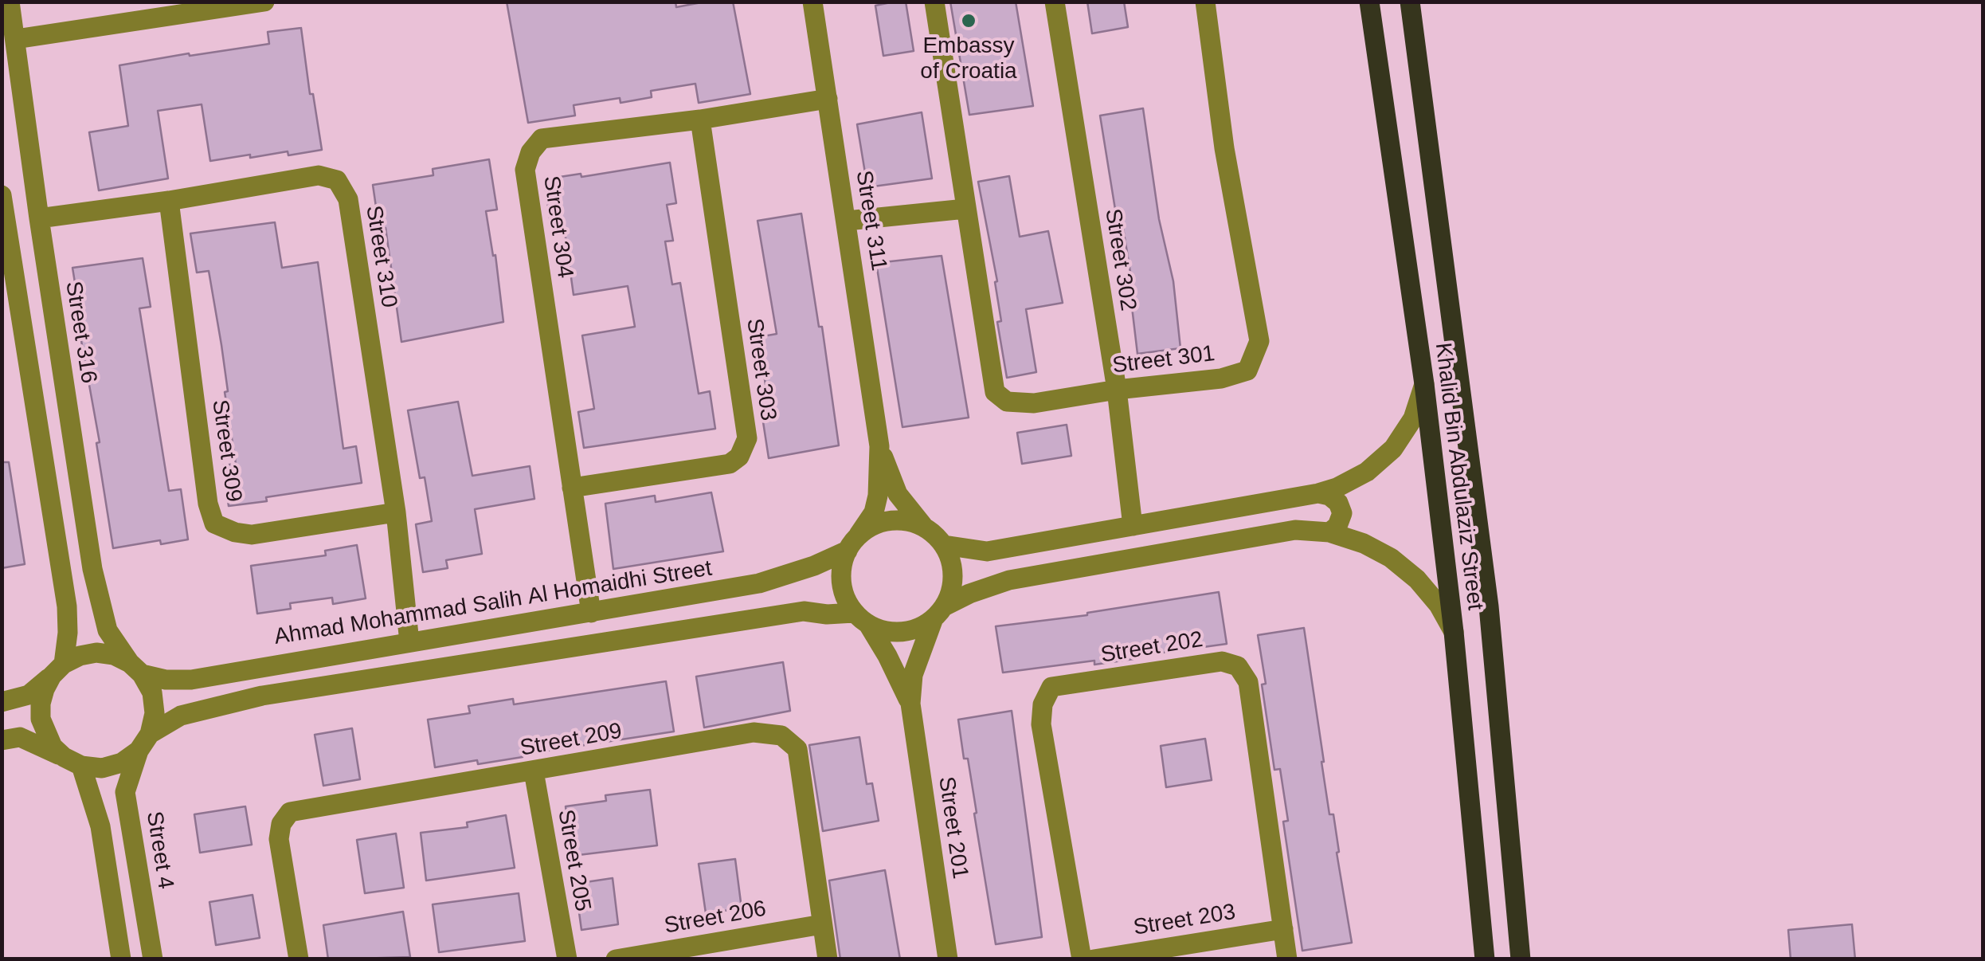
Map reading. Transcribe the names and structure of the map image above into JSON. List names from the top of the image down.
{
  "streets": {
    "main road": ["Khalid Bin Abdulaziz Street"],
    "street": [
      "Street 311",
      "Street 304",
      "Street 310",
      "Street 302",
      "Street 316",
      "Street 301",
      "Street 303",
      "Street 309",
      "Ahmad Mohammad Salih Al Homaidhi Street",
      "Street 202",
      "Street 209",
      "Street 201",
      "Street 4",
      "Street 205",
      "Street 206",
      "Street 203"
    ]
  },
  "crossings": [
    ["Street 311", "Street 304"],
    ["Street 311", "Ahmad Mohammad Salih Al Homaidhi Street"],
    ["Street 311", "Street 201"],
    ["Street 304", "Street 303"],
    ["Street 304", "Ahmad Mohammad Salih Al Homaidhi Street"],
    ["Street 310", "Street 316"],
    ["Street 310", "Street 309"],
    ["Street 310", "Ahmad Mohammad Salih Al Homaidhi Street"],
    ["Street 302", "Street 301"],
    ["Street 316", "Ahmad Mohammad Salih Al Homaidhi Street"],
    ["Street 316", "Street 4"],
    ["Ahmad Mohammad Salih Al Homaidhi Street", "Street 201"],
    ["Ahmad Mohammad Salih Al Homaidhi Street", "Street 4"],
    ["Street 202", "Street 203"],
    ["Street 209", "Street 205"],
    ["Street 209", "Street 206"]
  ],
  "places": ["Embassy of Croatia"]
}
